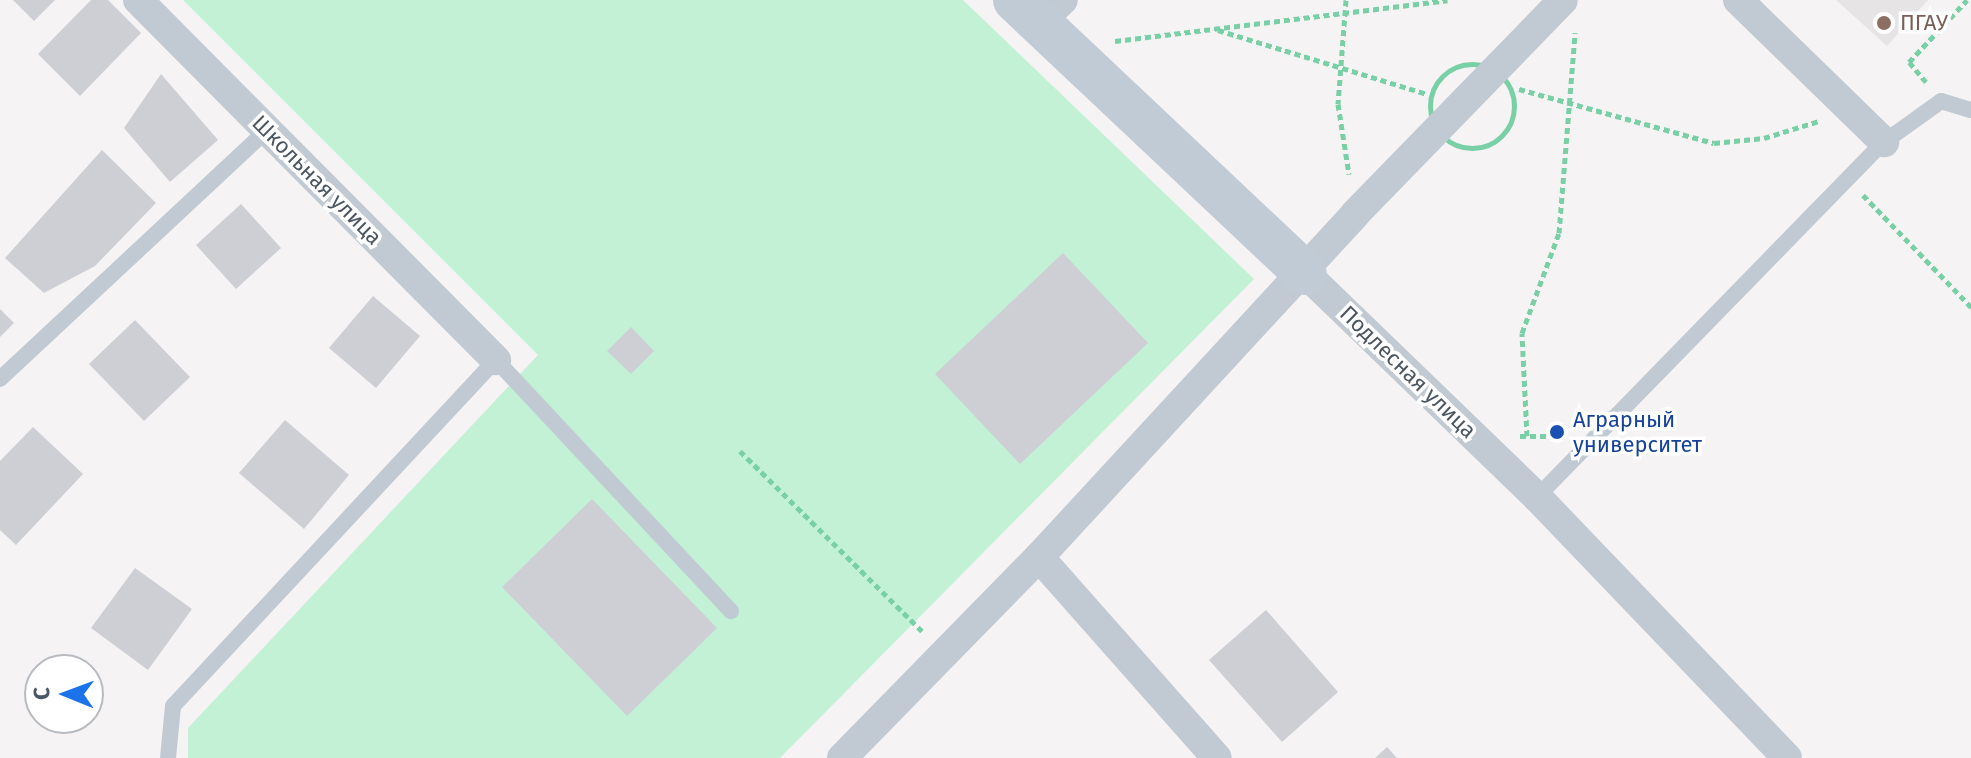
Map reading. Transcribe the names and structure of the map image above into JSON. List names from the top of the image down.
{
  "streets": {
    "street": ["Школьная улица", "Подлесная улица"]
  },
  "places": ["ПГАУ", "Аграрный университет"],
  "north": "left"
}
